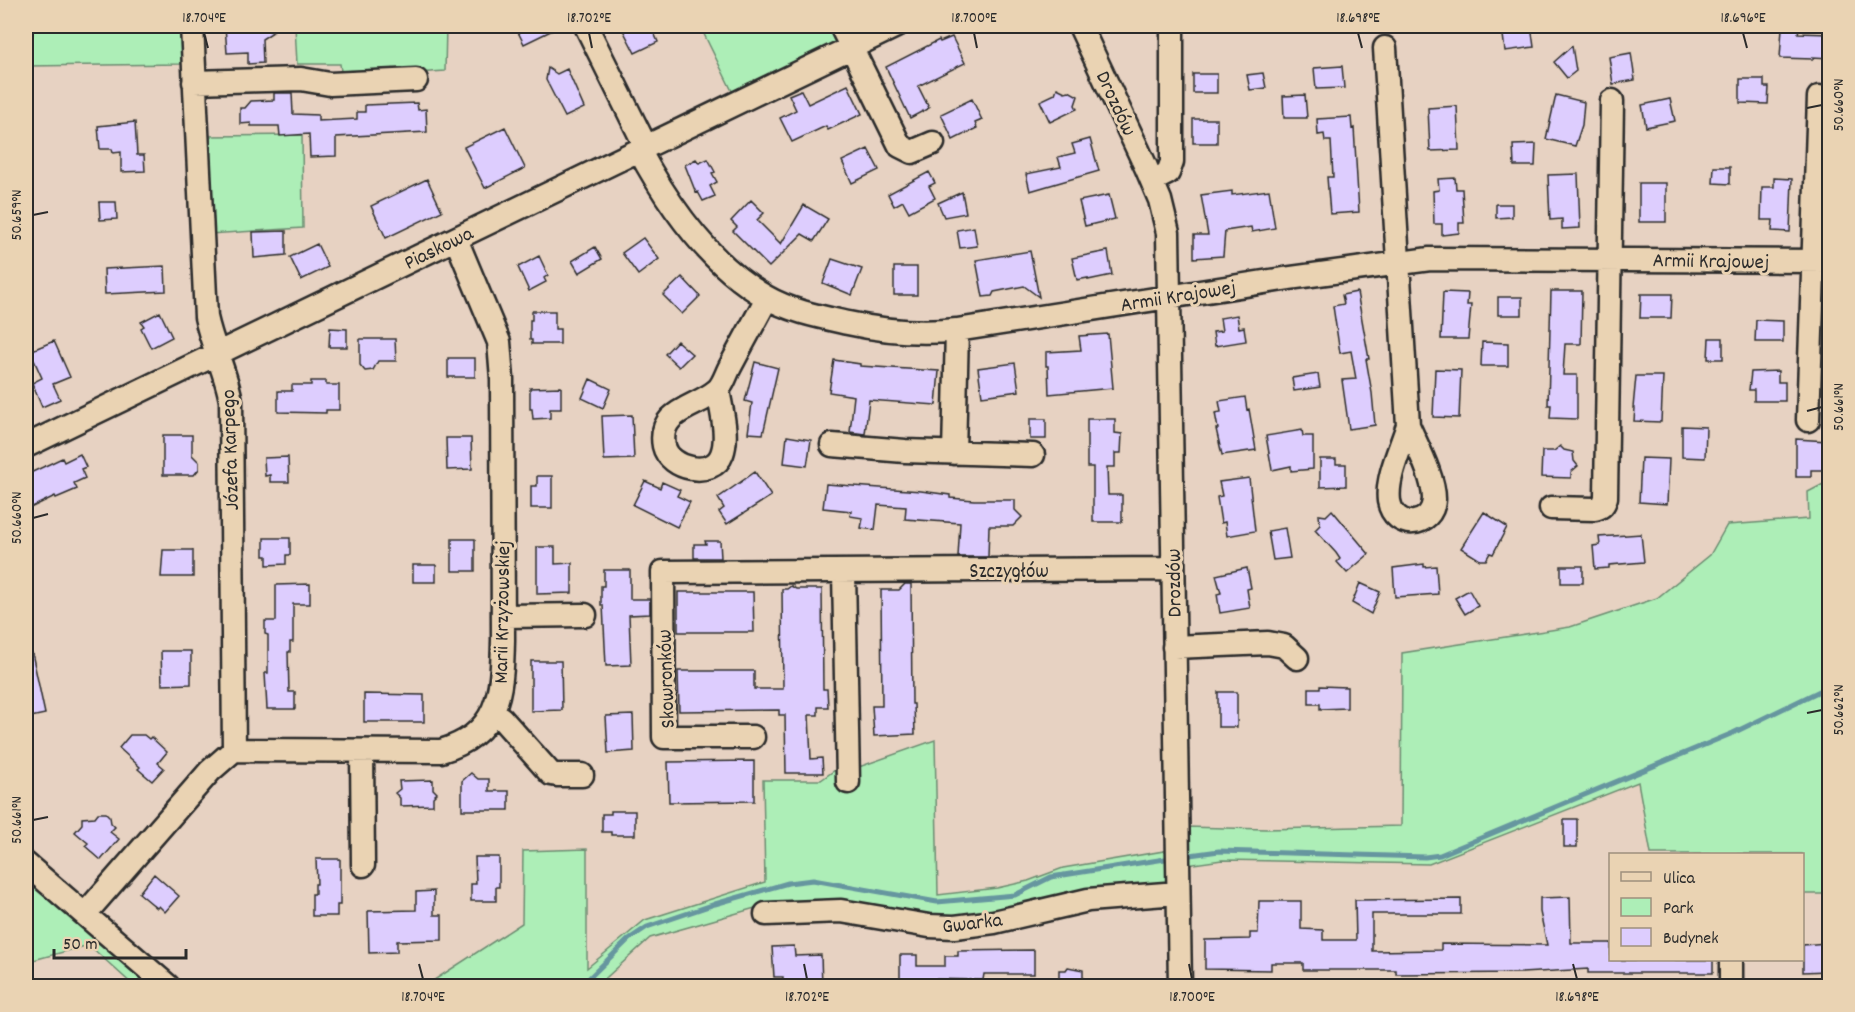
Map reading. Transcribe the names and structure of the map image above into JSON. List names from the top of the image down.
{
  "streets": {
    "street": [
      "Drozdów",
      "Piaskowa",
      "Armii Krajowej",
      "Józefa Karpego",
      "Szczygłów",
      "Marii Krzyżowskiej",
      "Skowronków",
      "Gwarka"
    ]
  },
  "crossings": [
    ["Drozdów", "Armii Krajowej"],
    ["Drozdów", "Szczygłów"],
    ["Drozdów", "Gwarka"],
    ["Piaskowa", "Armii Krajowej"],
    ["Piaskowa", "Józefa Karpego"],
    ["Piaskowa", "Marii Krzyżowskiej"],
    ["Józefa Karpego", "Marii Krzyżowskiej"],
    ["Szczygłów", "Skowronków"]
  ],
  "legend": ["Ulica", "Park", "Budynek"],
  "scale_bar": "50 m",
  "coordinates": [
    "18.704°E",
    "18.702°E",
    "18.700°E",
    "18.698°E",
    "18.696°E",
    "50.660°N",
    "50.659°N",
    "50.661°N",
    "50.662°N"
  ]
}
